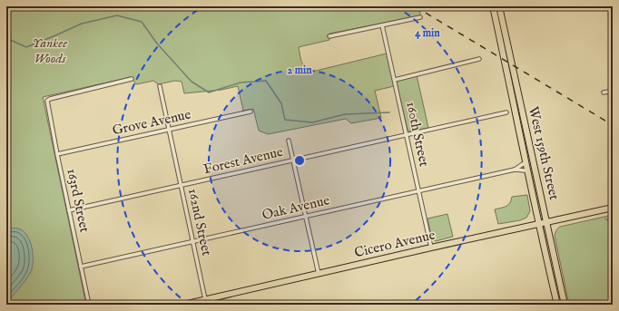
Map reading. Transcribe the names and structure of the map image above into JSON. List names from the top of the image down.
{
  "streets": {
    "main road": ["West 159th Street", "Cicero Avenue"],
    "street": [
      "Grove Avenue",
      "160th Street",
      "Forest Avenue",
      "163rd Street",
      "Oak Avenue",
      "162nd Street"
    ]
  },
  "crossings": [
    ["Grove Avenue", "163rd Street"],
    ["Grove Avenue", "162nd Street"],
    ["160th Street", "Forest Avenue"],
    ["160th Street", "Oak Avenue"],
    ["160th Street", "Cicero Avenue"],
    ["West 159th Street", "Oak Avenue"],
    ["West 159th Street", "Cicero Avenue"],
    ["Forest Avenue", "163rd Street"],
    ["Forest Avenue", "162nd Street"],
    ["163rd Street", "Oak Avenue"],
    ["Oak Avenue", "162nd Street"],
    ["162nd Street", "Cicero Avenue"]
  ],
  "parks": ["Yankee Woods"],
  "rings": ["4 min", "2 min"]
}
